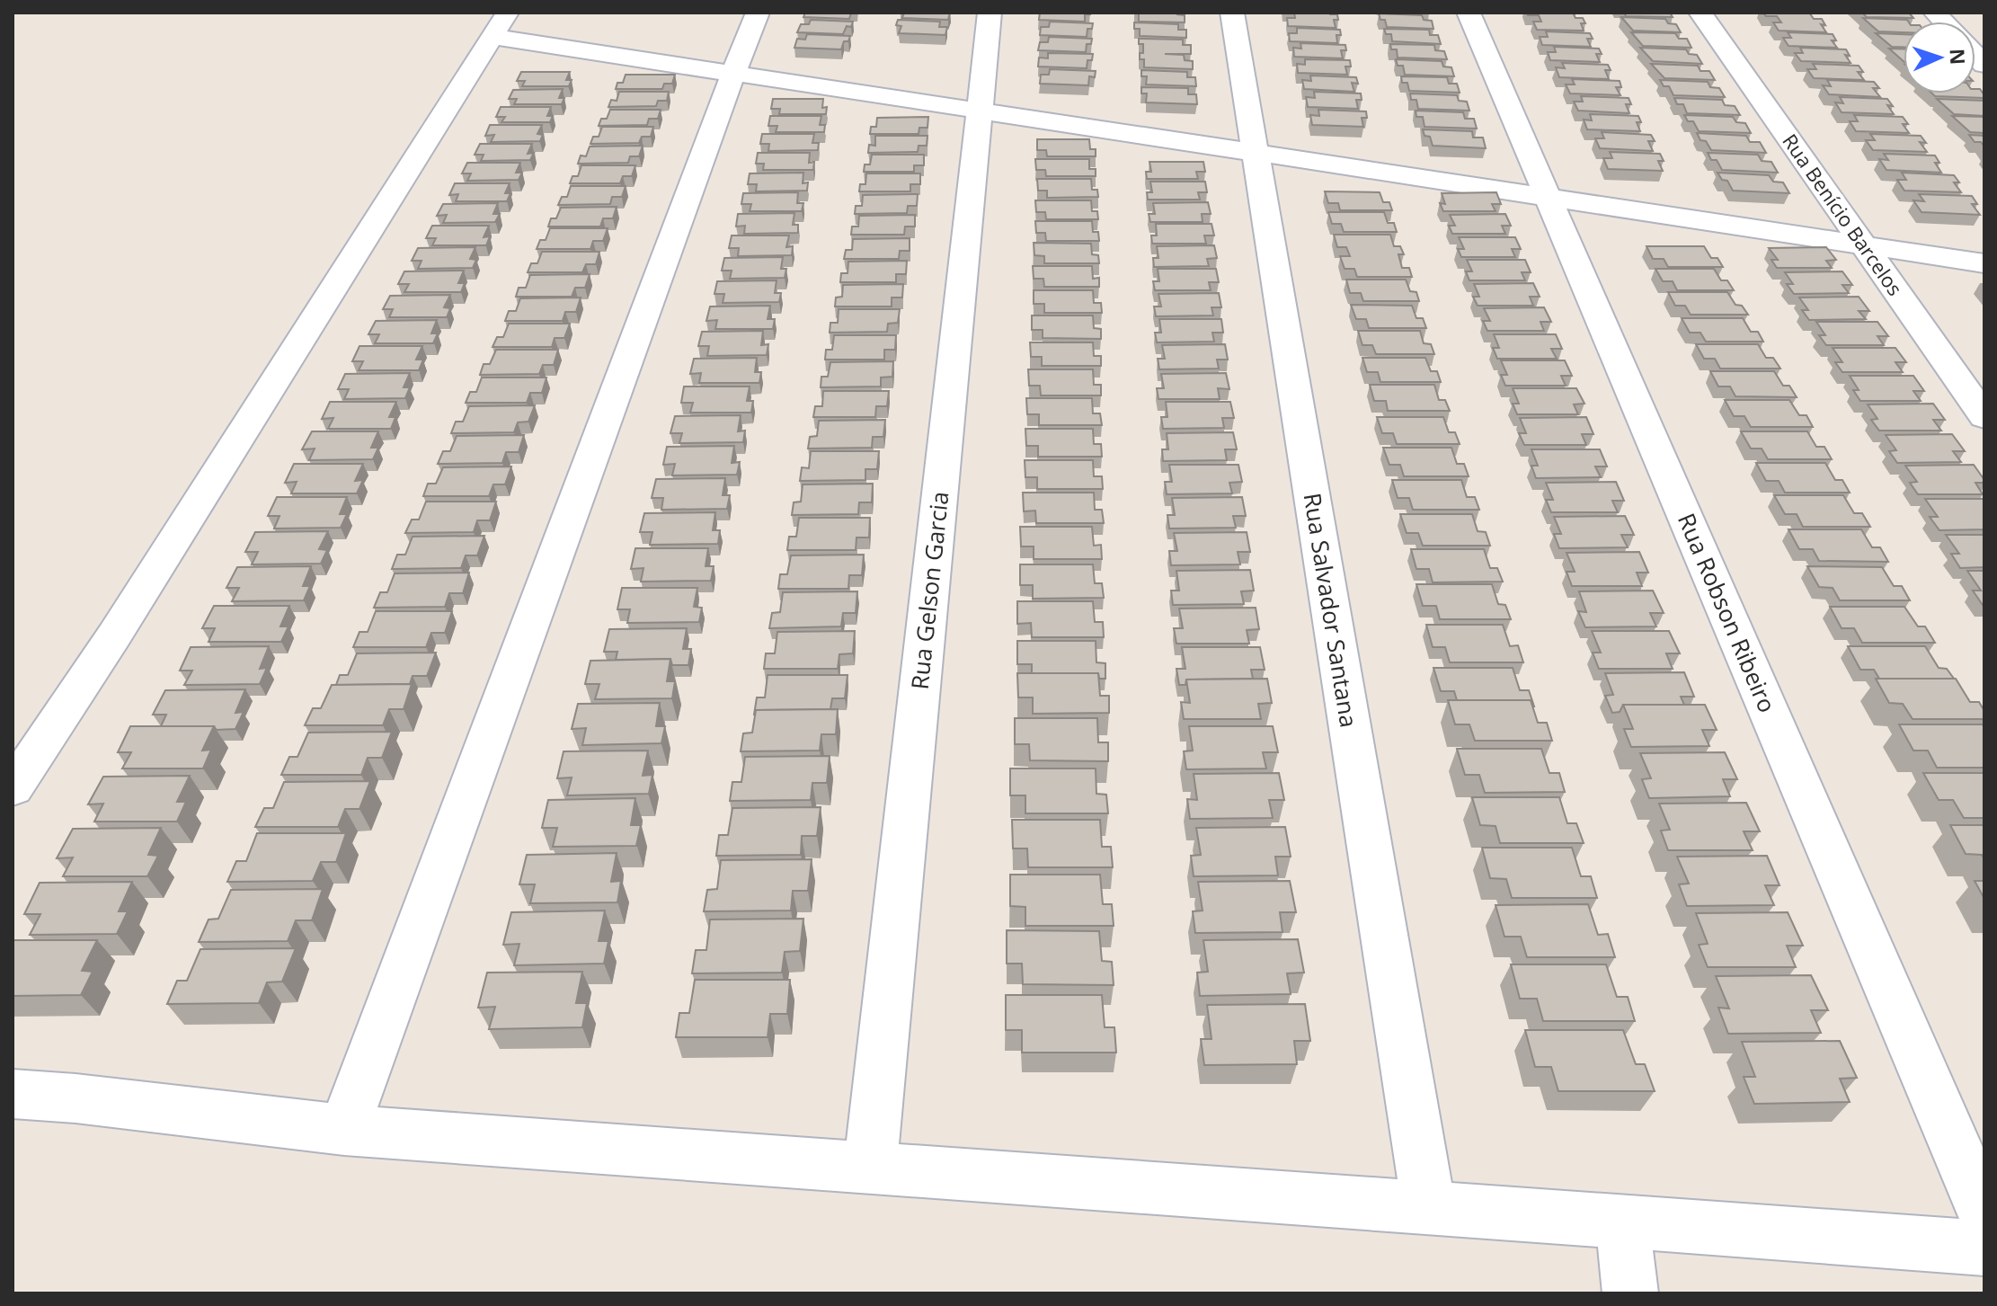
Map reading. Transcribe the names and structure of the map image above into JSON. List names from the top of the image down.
{
  "streets": {
    "street": [
      "Rua Benício Barcelos",
      "Rua Gelson Garcia",
      "Rua Salvador Santana",
      "Rua Robson Ribeiro"
    ]
  },
  "north": "right"
}
